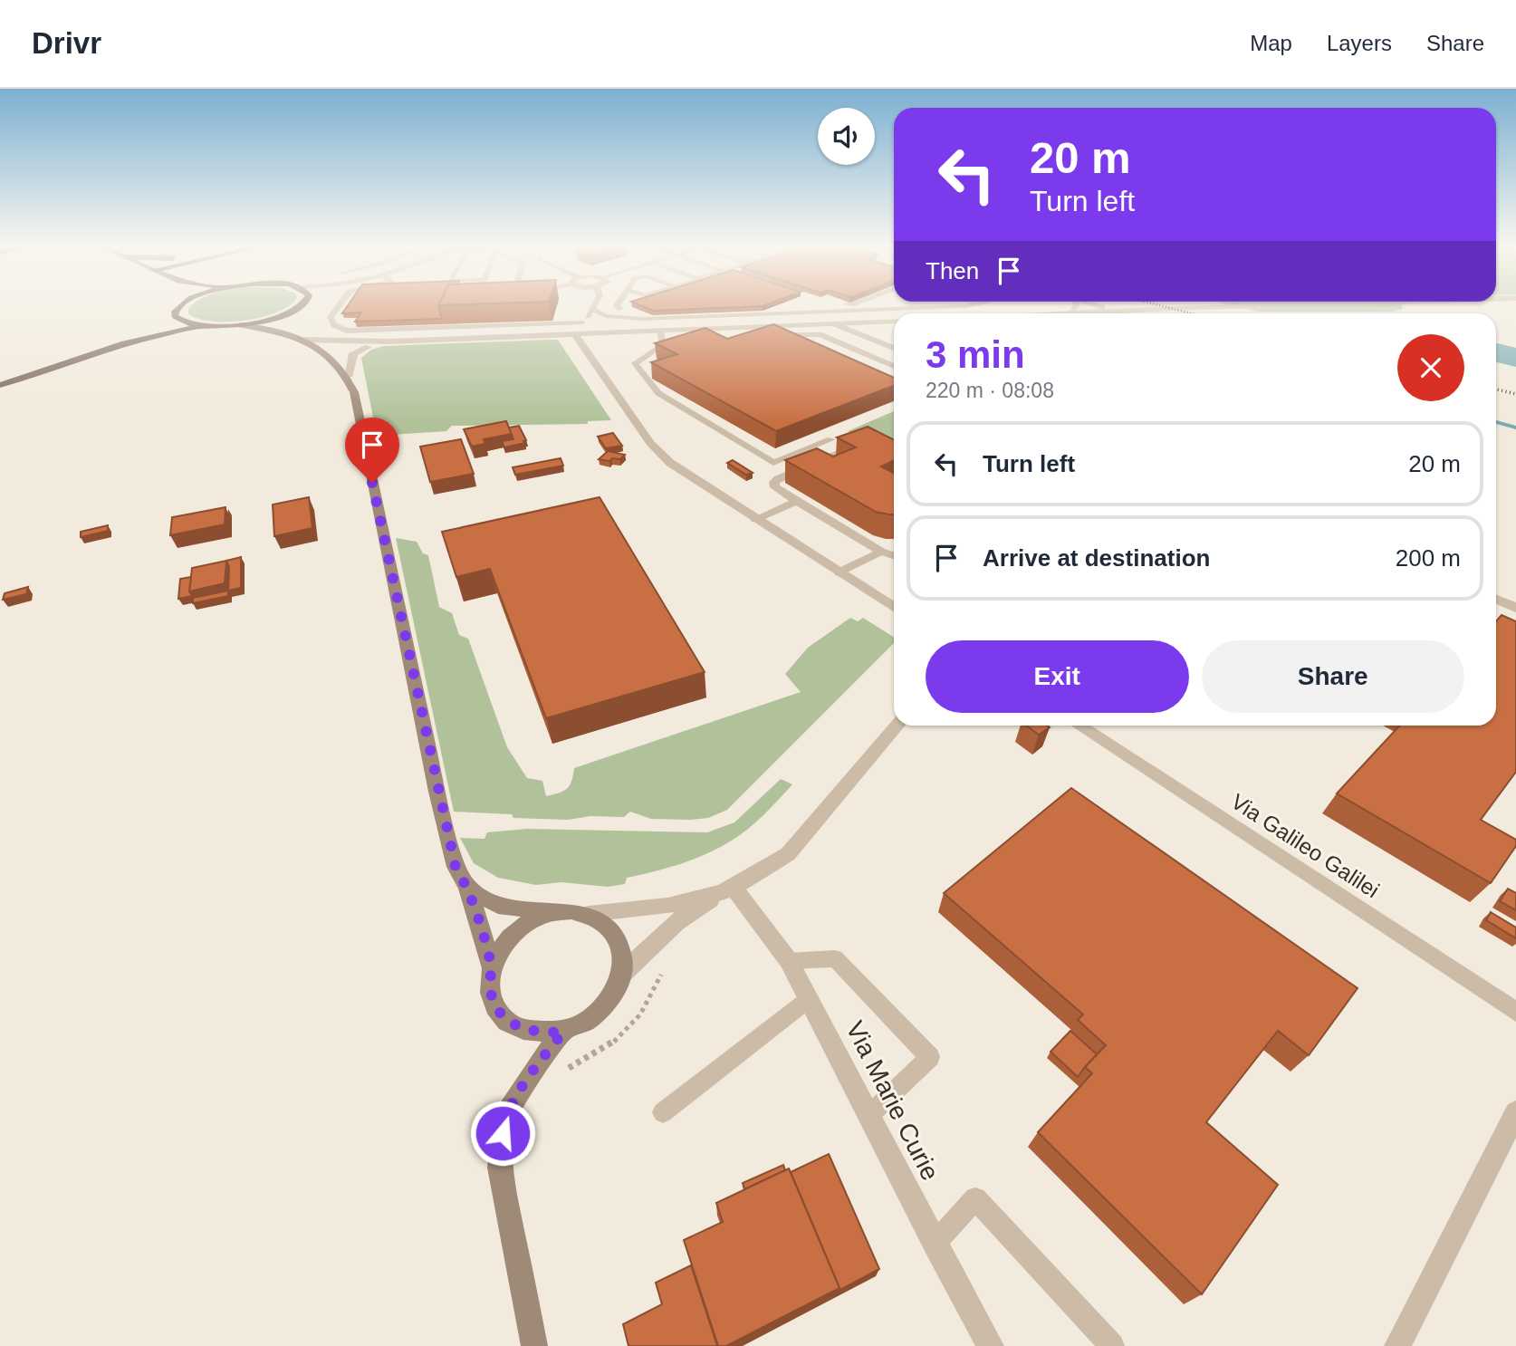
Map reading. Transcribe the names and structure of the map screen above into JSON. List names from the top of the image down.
{
  "streets": {
    "street": ["Via Galileo Galilei", "Via Marie Curie"]
  },
  "page": {
    "header": "Drivr",
    "nav": ["Map", "Layers", "Share"],
    "turn": ["20 m", "Turn left"],
    "then": "Then",
    "heading": ["3 min", "220 m · 08:08"],
    "list": [
      {
        "name": "Turn left",
        "value": "20 m"
      },
      {
        "name": "Arrive at destination",
        "value": "200 m"
      }
    ],
    "buttons": ["Exit", "Share"]
  }
}
